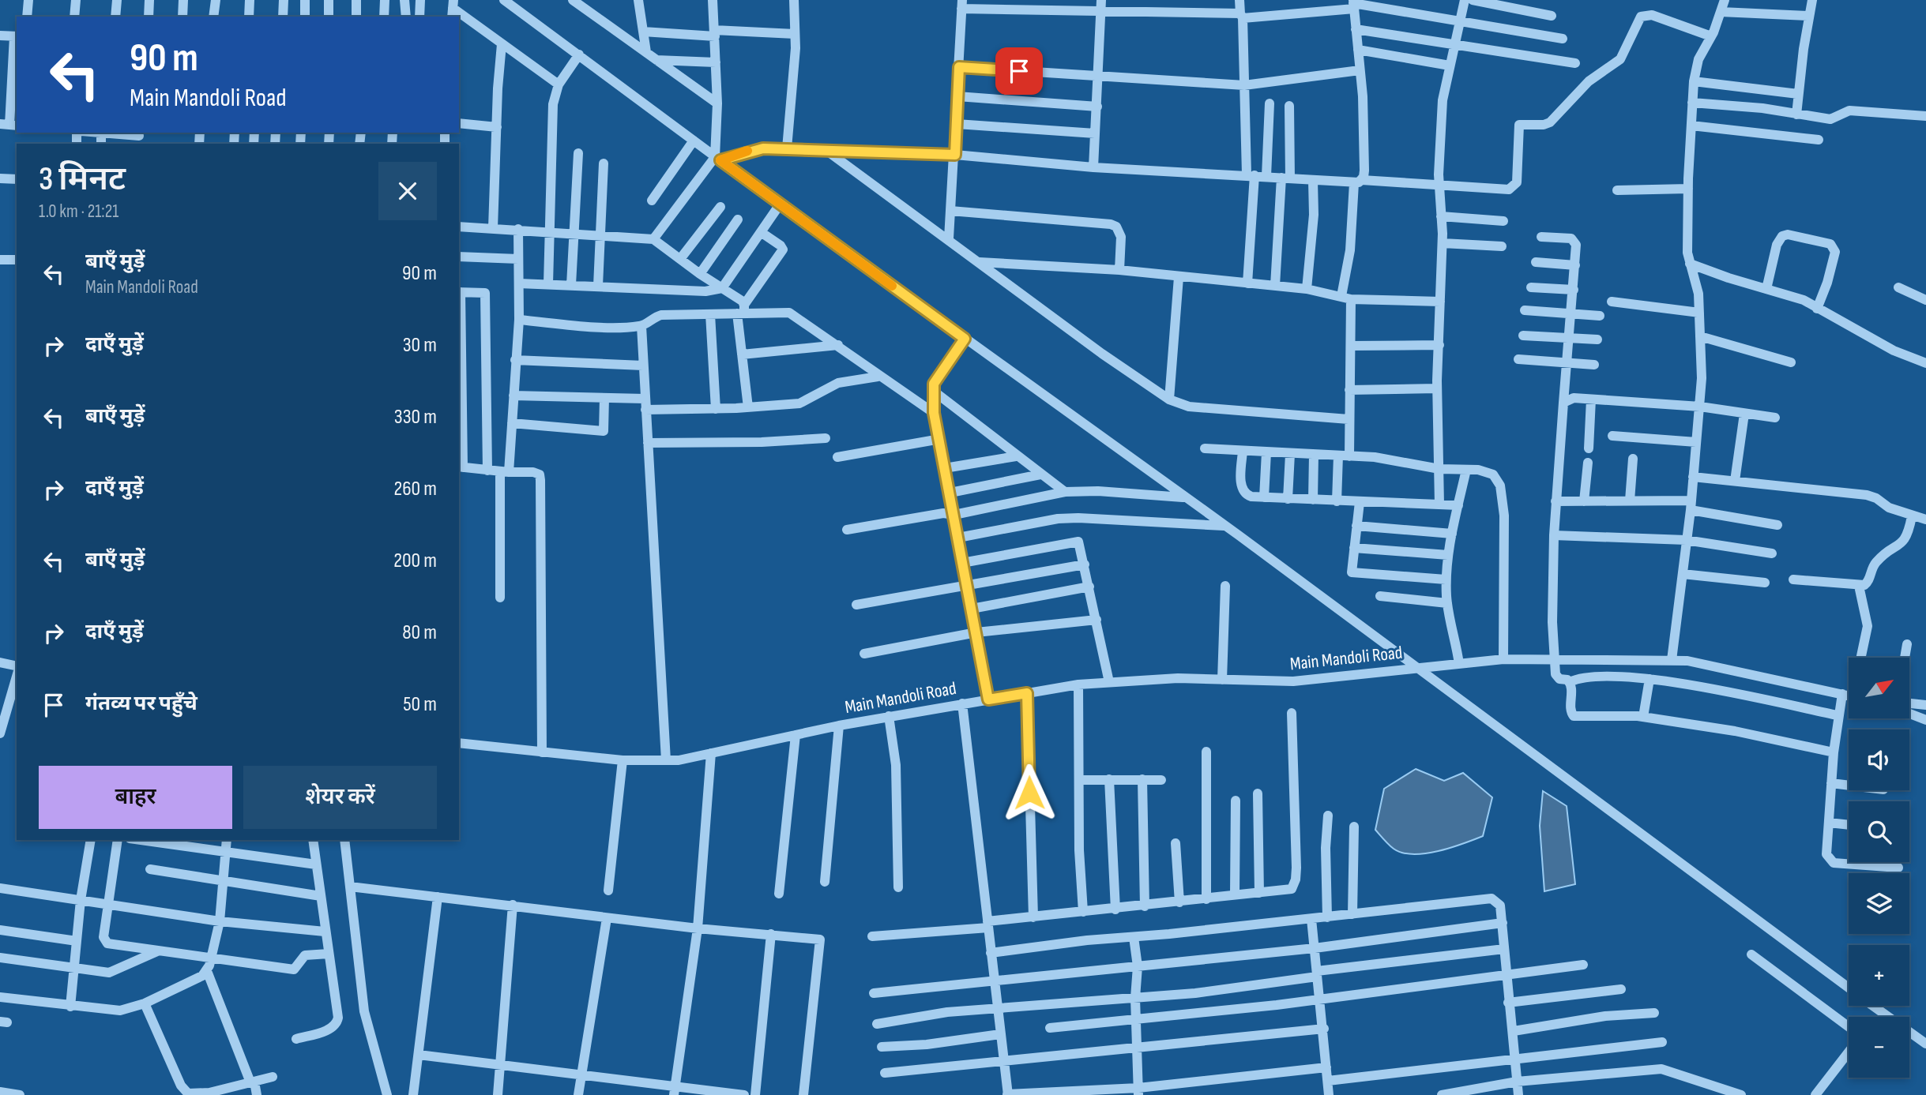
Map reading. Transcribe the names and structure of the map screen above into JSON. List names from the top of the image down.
{
  "streets": {
    "street": ["Main Mandoli Road"]
  },
  "north": "top right",
  "page": {
    "turn": ["90 m", "Main Mandoli Road"],
    "heading": ["3 मिनट", "1.0 km · 21:21"],
    "list": [
      {
        "name": "बाएँ मुड़ें",
        "note": "Main Mandoli Road",
        "value": "90 m"
      },
      {
        "name": "दाएँ मुड़ें",
        "value": "30 m"
      },
      {
        "name": "बाएँ मुड़ें",
        "value": "330 m"
      },
      {
        "name": "दाएँ मुड़ें",
        "value": "260 m"
      },
      {
        "name": "बाएँ मुड़ें",
        "value": "200 m"
      },
      {
        "name": "दाएँ मुड़ें",
        "value": "80 m"
      },
      {
        "name": "गंतव्य पर पहुँचे",
        "value": "50 m"
      }
    ],
    "map_buttons": ["+", "−"],
    "buttons": ["बाहर", "शेयर करें"]
  }
}
